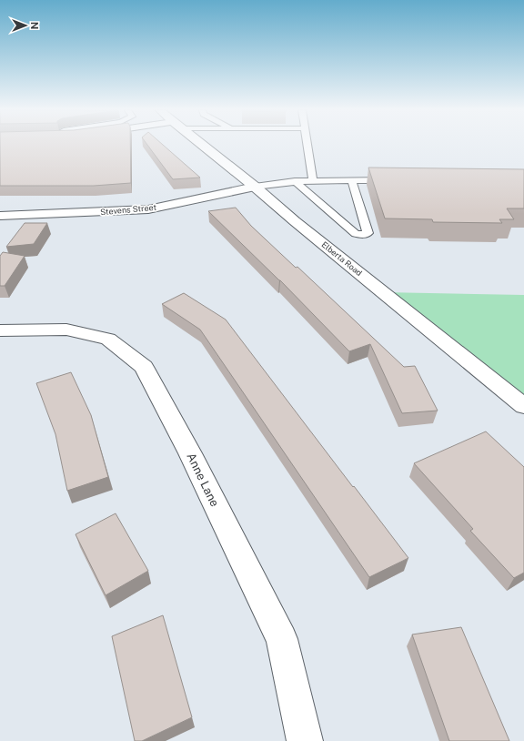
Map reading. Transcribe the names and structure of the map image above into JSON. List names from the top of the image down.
{
  "streets": {
    "street": ["Stevens Street", "Elberta Road", "Anne Lane"]
  },
  "crossings": [
    ["Stevens Street", "Elberta Road"]
  ],
  "north": "right"
}
